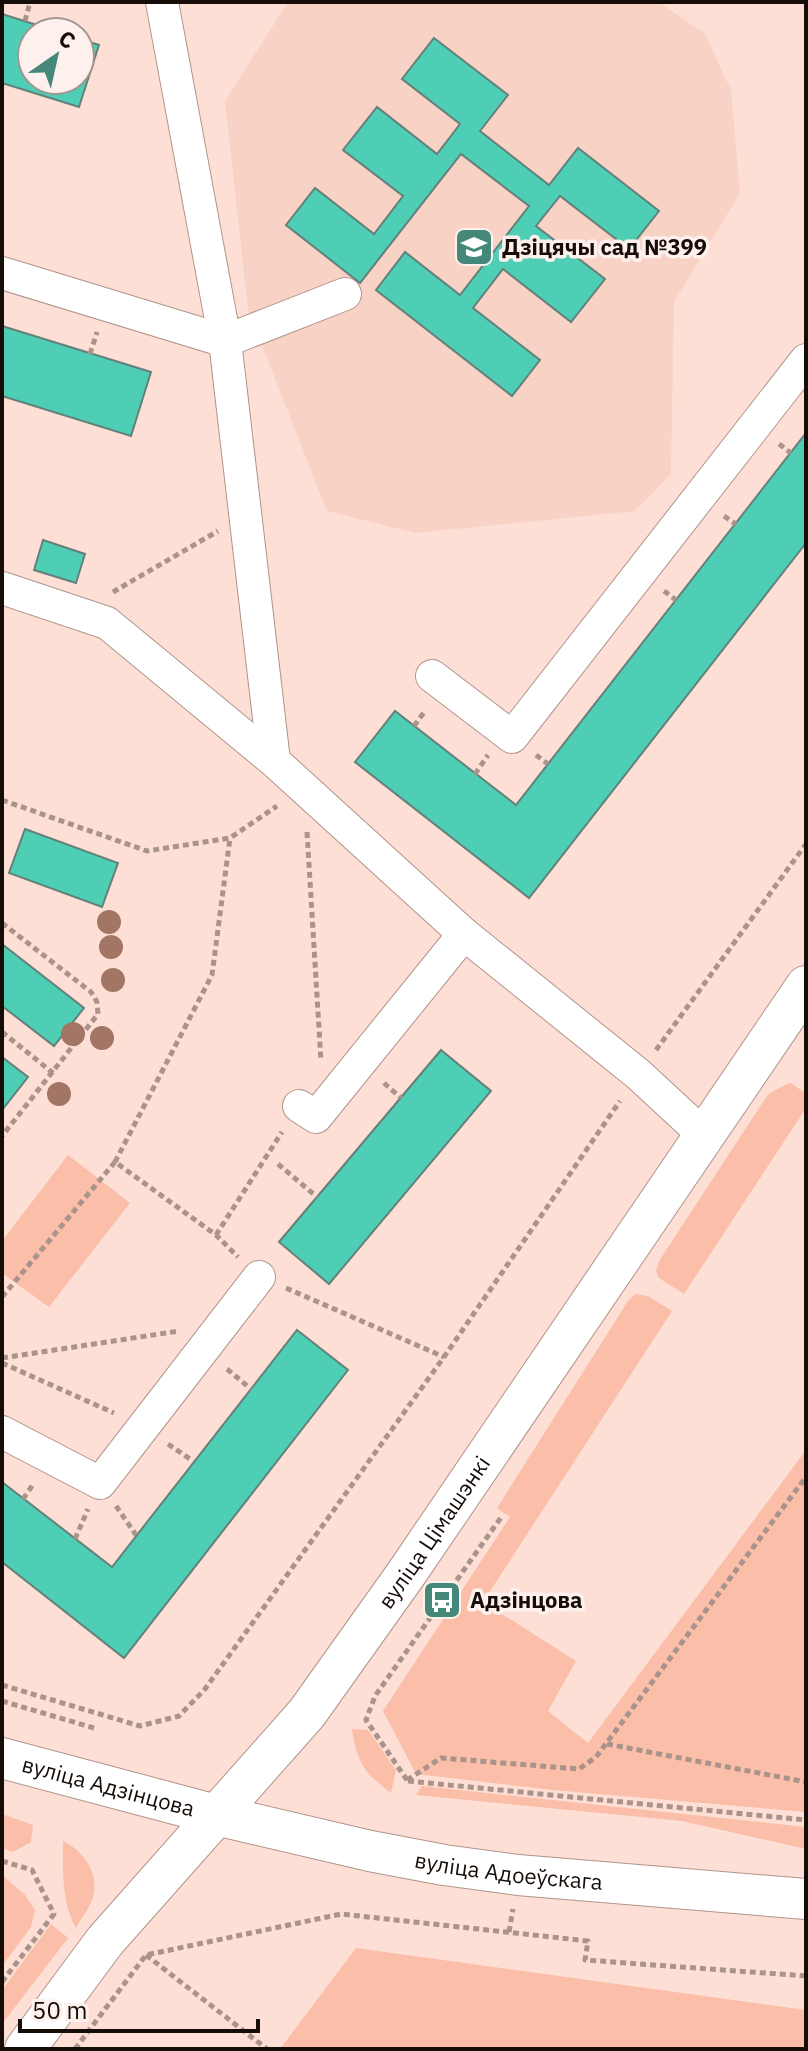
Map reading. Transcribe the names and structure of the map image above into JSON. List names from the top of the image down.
{
  "streets": {
    "main road": ["вуліца Цімашэнкі", "вуліца Адзінцова", "вуліца Адоеўскага"]
  },
  "crossings": [
    ["вуліца Цімашэнкі", "вуліца Адзінцова"],
    ["вуліца Цімашэнкі", "вуліца Адоеўскага"],
    ["вуліца Адзінцова", "вуліца Адоеўскага"]
  ],
  "places": {
    "school or university": ["Дзіцячы сад №399"],
    "bus stop": ["Адзінцова"]
  },
  "scale_bar": "50 m",
  "north": "top right"
}
